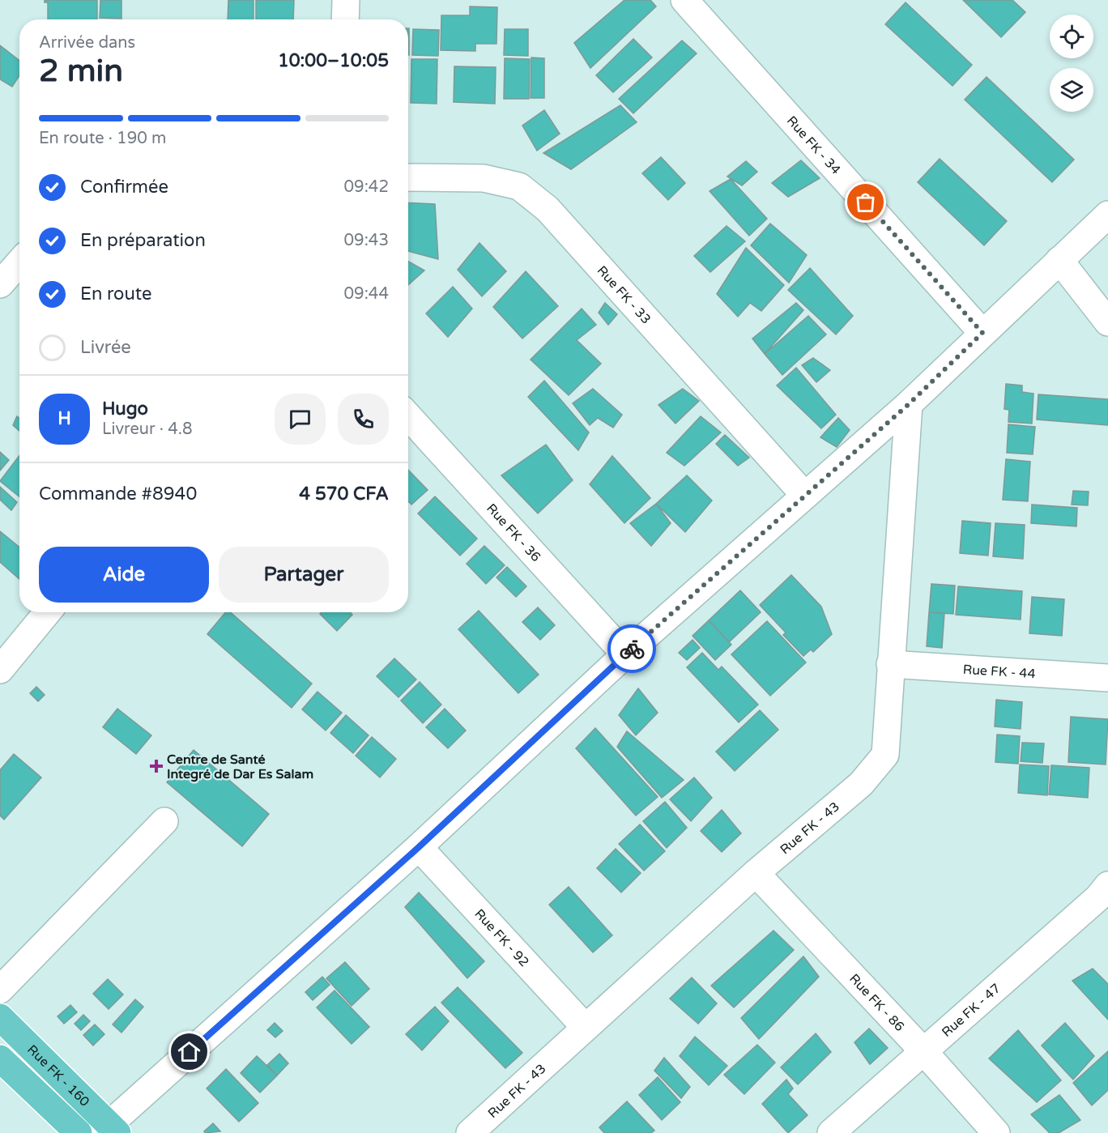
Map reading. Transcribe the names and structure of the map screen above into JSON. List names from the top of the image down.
{
  "streets": {
    "main road": ["Rue FK - 160"],
    "street": [
      "Rue FK - 34",
      "Rue FK - 33",
      "Rue FK - 36",
      "Rue FK - 44",
      "Rue FK - 43",
      "Rue FK - 92",
      "Rue FK - 86",
      "Rue FK - 47"
    ]
  },
  "crossings": [
    ["Rue FK - 44", "Rue FK - 43"],
    ["Rue FK - 43", "Rue FK - 92"],
    ["Rue FK - 43", "Rue FK - 86"],
    ["Rue FK - 86", "Rue FK - 47"]
  ],
  "places": {
    "health": ["Centre de Santé Integré de Dar Es Salam"]
  },
  "page": {
    "heading": ["2 min", "Arrivée dans", "10:00–10:05"],
    "panel": [
      "Hugo",
      "Livreur · 4.8",
      "Commande #8940",
      "4 570 CFA"
    ],
    "bar": "En route · 190 m",
    "list": [
      ["Confirmée", "09:42"],
      ["En préparation", "09:43"],
      ["En route", "09:44"],
      "Livrée"
    ],
    "round": "H",
    "buttons": ["Aide", "Partager"]
  }
}
